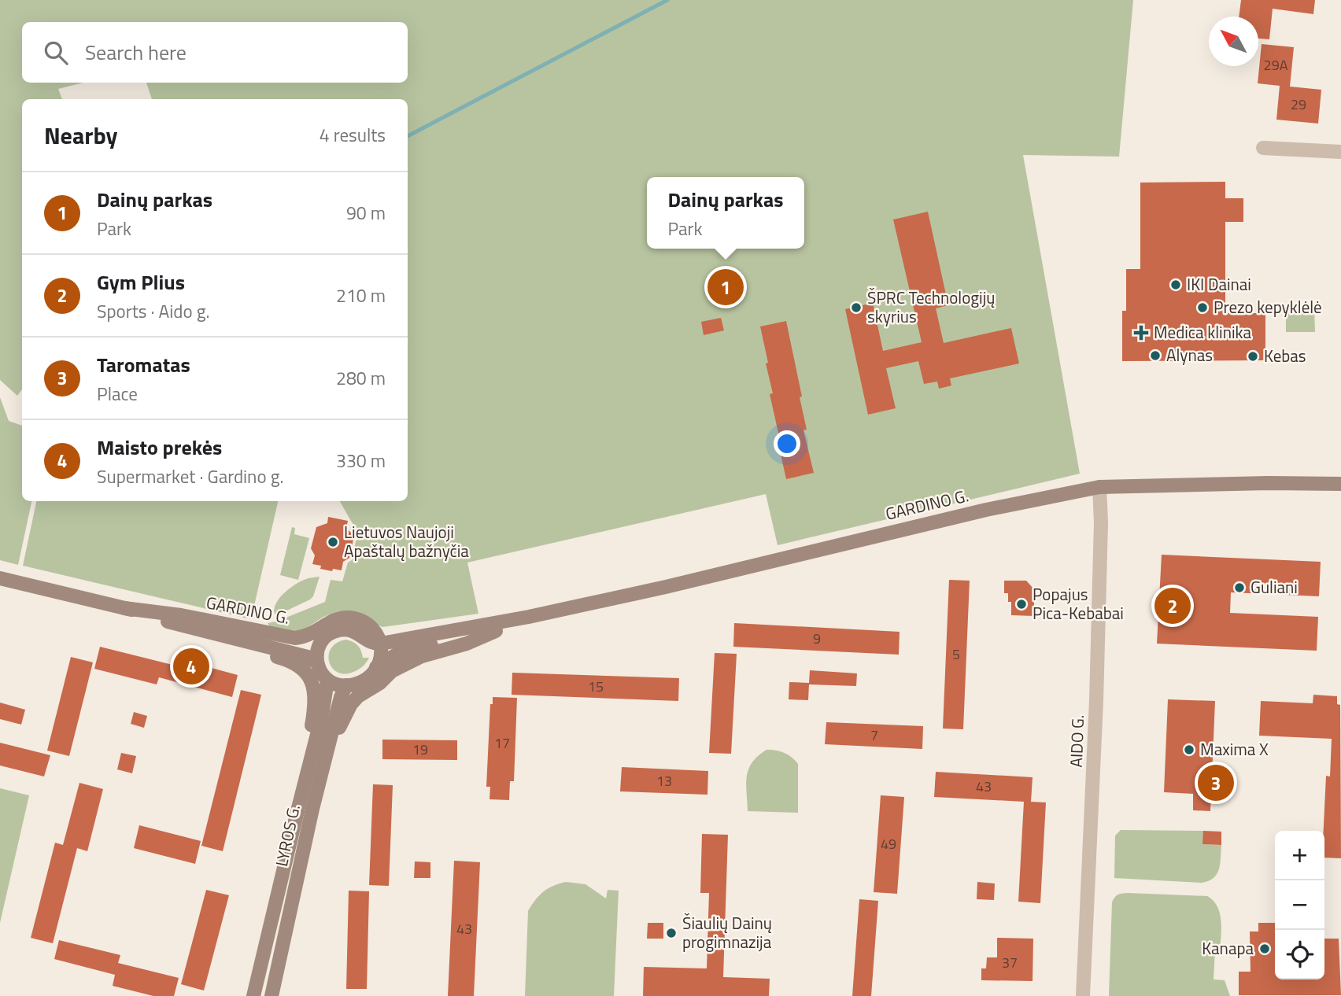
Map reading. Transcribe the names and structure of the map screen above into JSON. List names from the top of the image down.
{
  "streets": {
    "main road": ["GARDINO G.", "LYROS G."],
    "street": ["AIDO G."]
  },
  "crossings": [
    ["GARDINO G.", "AIDO G."],
    ["GARDINO G.", "LYROS G."]
  ],
  "places": {
    "other": [
      "IKI Dainai",
      "ŠPRC Technologijų skyrius",
      "Prezo kepyklėlė",
      "Alynas",
      "Kebas",
      "Lietuvos Naujoji Apaštalų bažnyčia",
      "Guliani",
      "Popajus Pica-Kebabai",
      "Maxima X",
      "Šiaulių Dainų progimnazija",
      "Kanapa"
    ],
    "health": ["Medica klinika"]
  },
  "house_numbers": [
    "29A",
    "29",
    "9",
    "5",
    "15",
    "7",
    "17",
    "19",
    "13",
    "43",
    "49",
    "43",
    "37"
  ],
  "north": "top left",
  "page": {
    "search": "Search here",
    "heading": ["Nearby", "4 results"],
    "list": [
      {
        "mark": "1",
        "name": "Dainų parkas",
        "note": "Park",
        "value": "90 m"
      },
      {
        "mark": "2",
        "name": "Gym Plius",
        "note": "Sports · Aido g.",
        "value": "210 m"
      },
      {
        "mark": "3",
        "name": "Taromatas",
        "note": "Place",
        "value": "280 m"
      },
      {
        "mark": "4",
        "name": "Maisto prekės",
        "note": "Supermarket · Gardino g.",
        "value": "330 m"
      }
    ],
    "popup": ["Dainų parkas", "Park"],
    "pins": [
      "1",
      "2",
      "4",
      "3"
    ],
    "map_buttons": ["+", "−"]
  }
}
